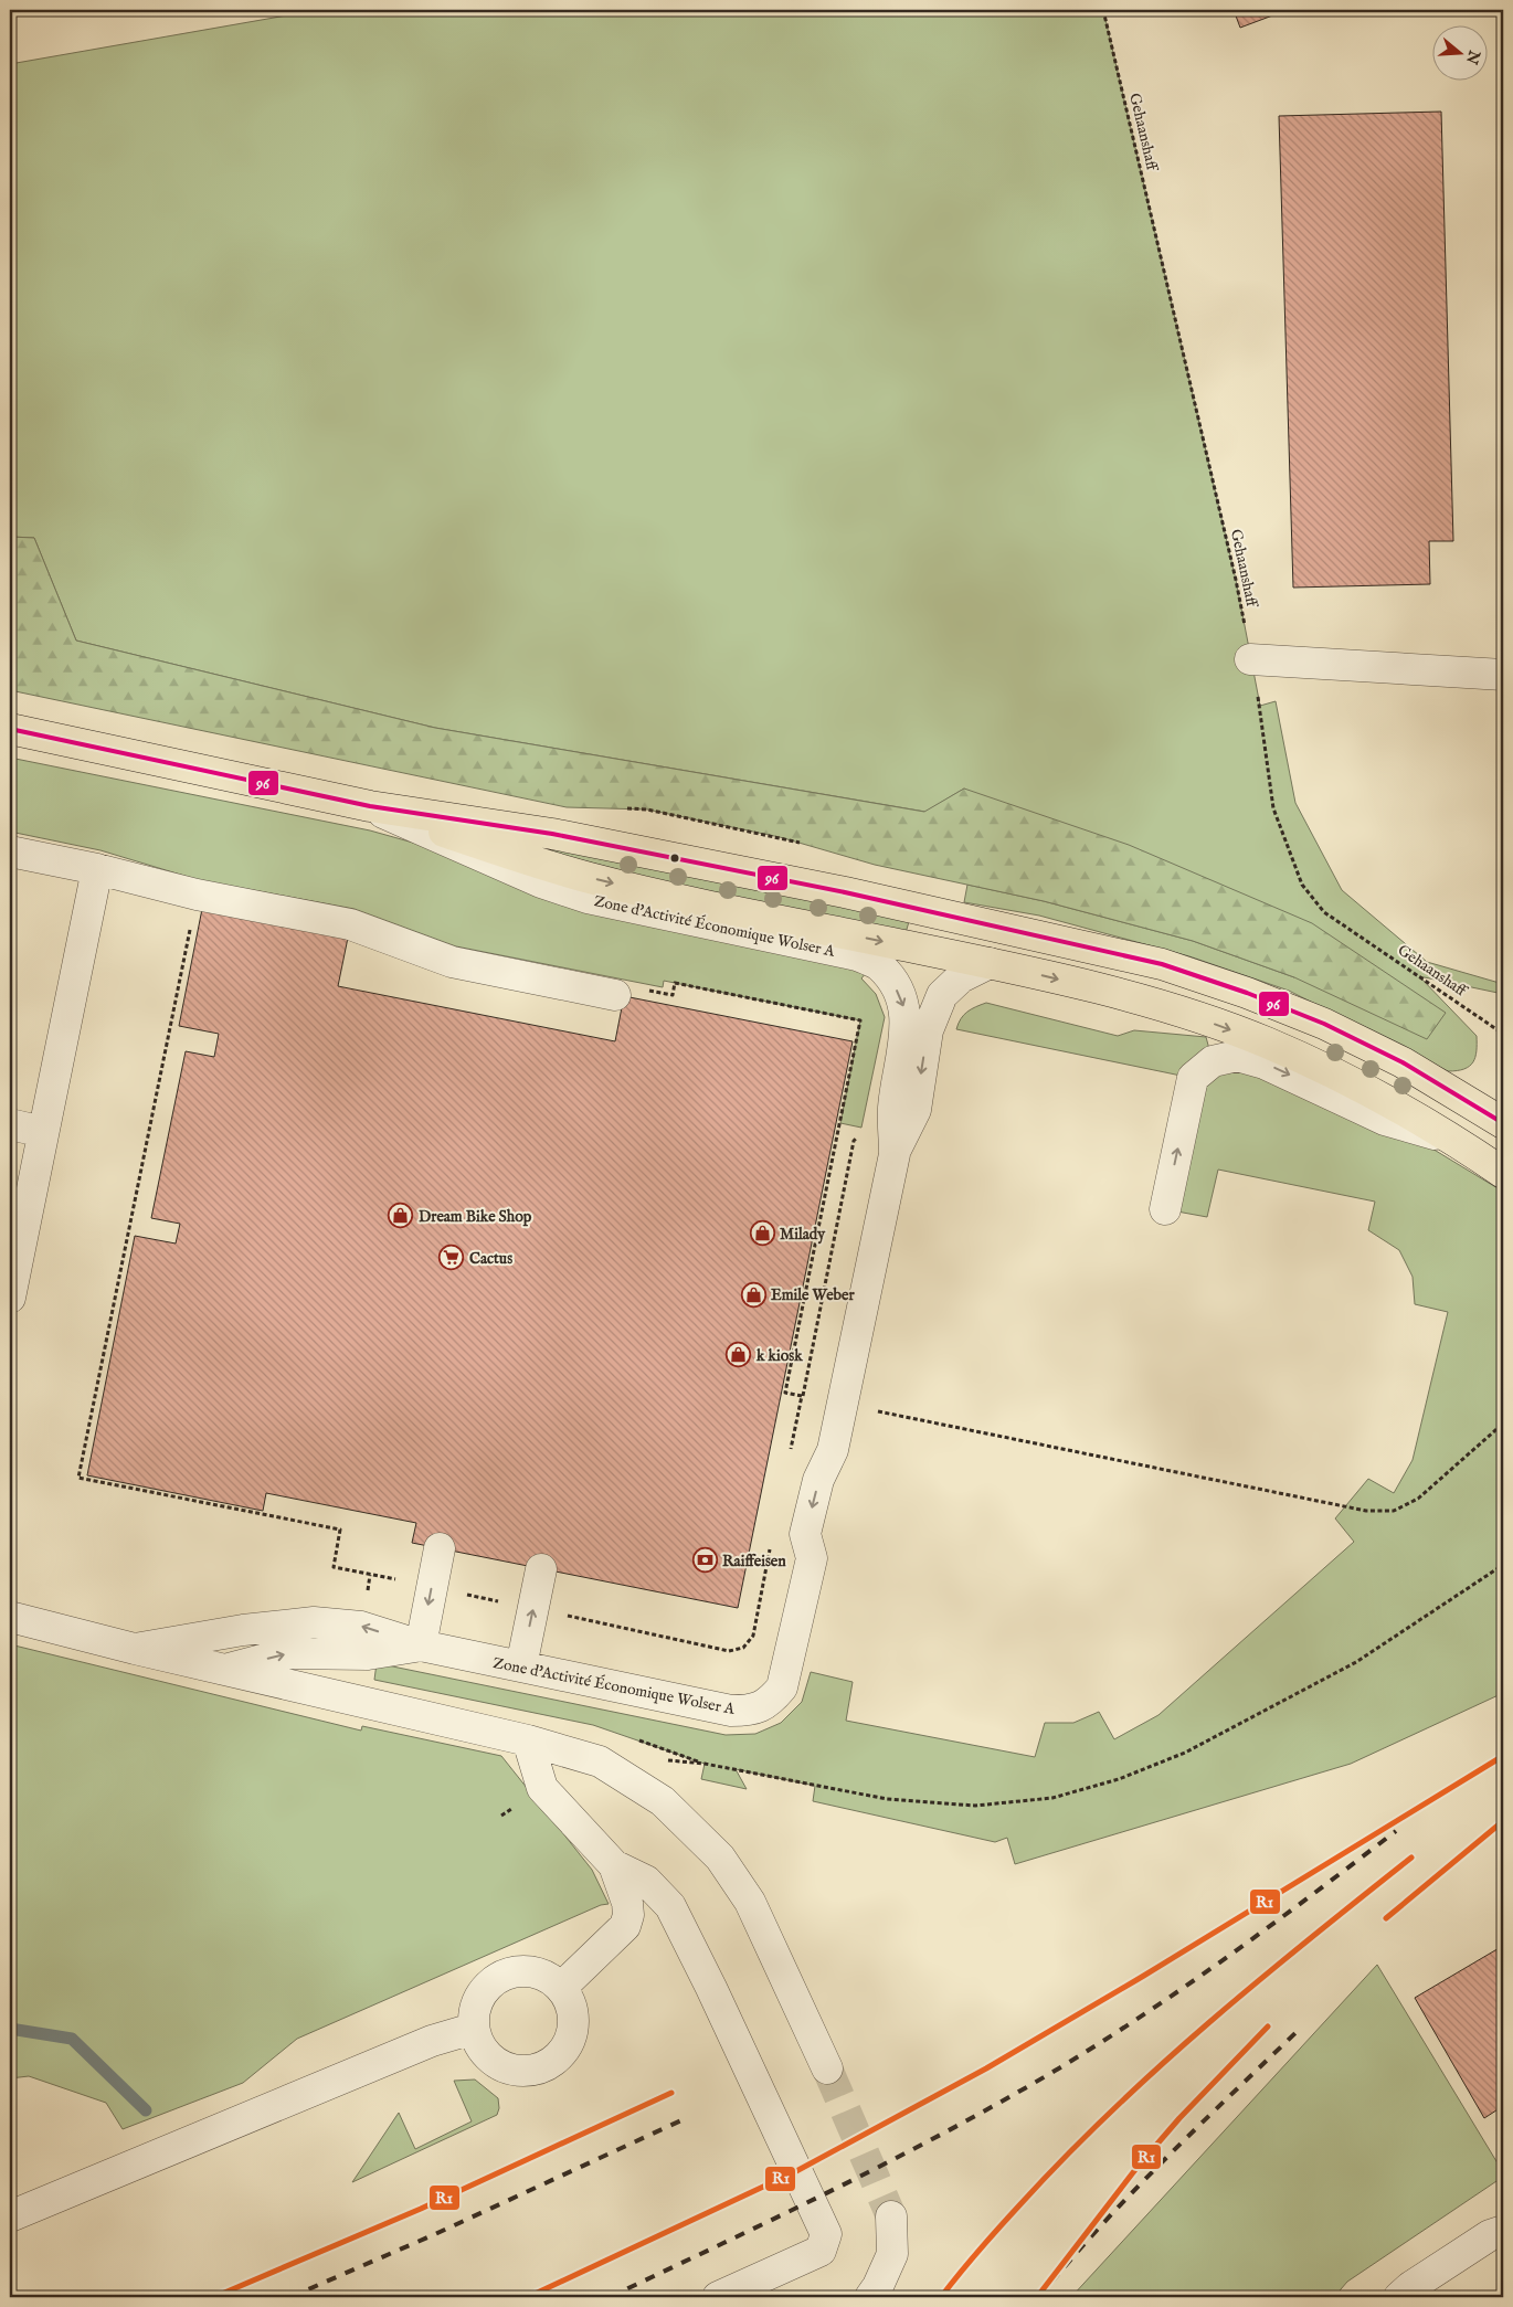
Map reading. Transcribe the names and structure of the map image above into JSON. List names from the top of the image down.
{
  "streets": {
    "street": ["Zone d'Activité Économique Wolser A"],
    "path": ["Gehaanshaff"]
  },
  "places": {
    "shop": [
      "Dream Bike Shop",
      "Milady",
      "Emile Weber",
      "k kiosk"
    ],
    "supermarket": ["Cactus"],
    "bank": ["Raiffeisen"]
  },
  "lines": ["transit line 96", "transit line R1"],
  "north": "right"
}
